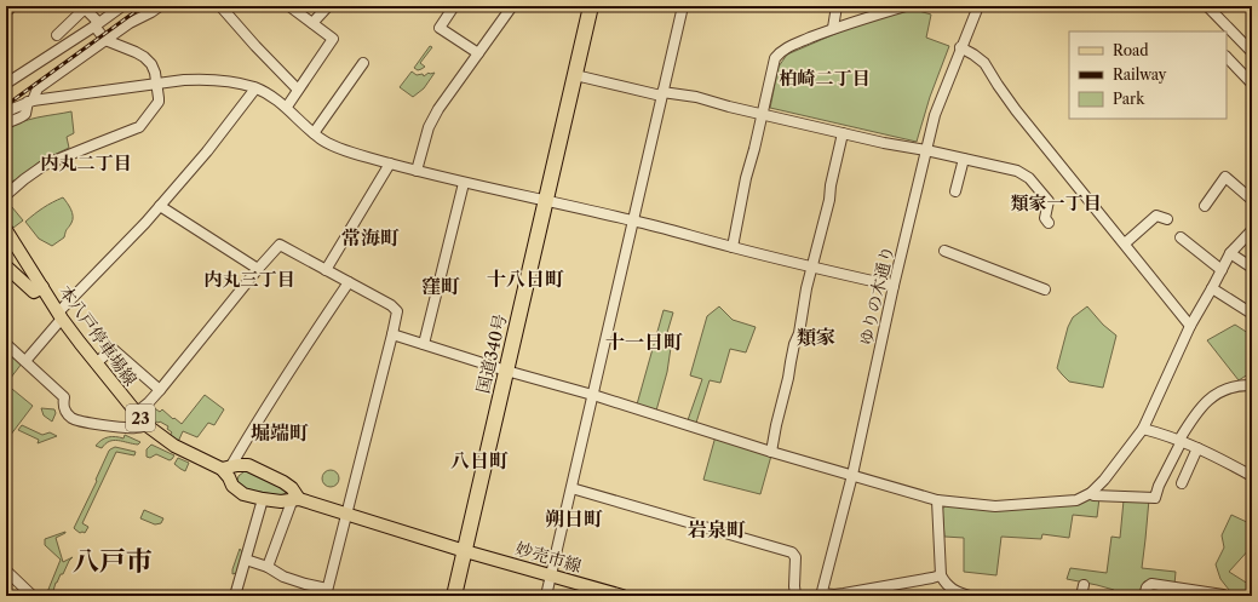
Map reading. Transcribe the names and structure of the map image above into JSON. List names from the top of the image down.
{
  "streets": {
    "highway": ["国道340号"],
    "main road": ["本八戸停車場線", "23", "妙売市線"],
    "street": ["ゆりの木通り"]
  },
  "crossings": [
    ["本八戸停車場線", "国道340号"],
    ["本八戸停車場線", "妙売市線"],
    ["国道340号", "妙売市線"]
  ],
  "districts": [
    "柏崎二丁目",
    "内丸二丁目",
    "類家一丁目",
    "常海町",
    "内丸三丁目",
    "十八日町",
    "窪町",
    "類家",
    "十一日町",
    "堀端町",
    "八日町",
    "朔日町",
    "岩泉町",
    "八戸市"
  ],
  "legend": ["Road", "Railway", "Park"]
}
